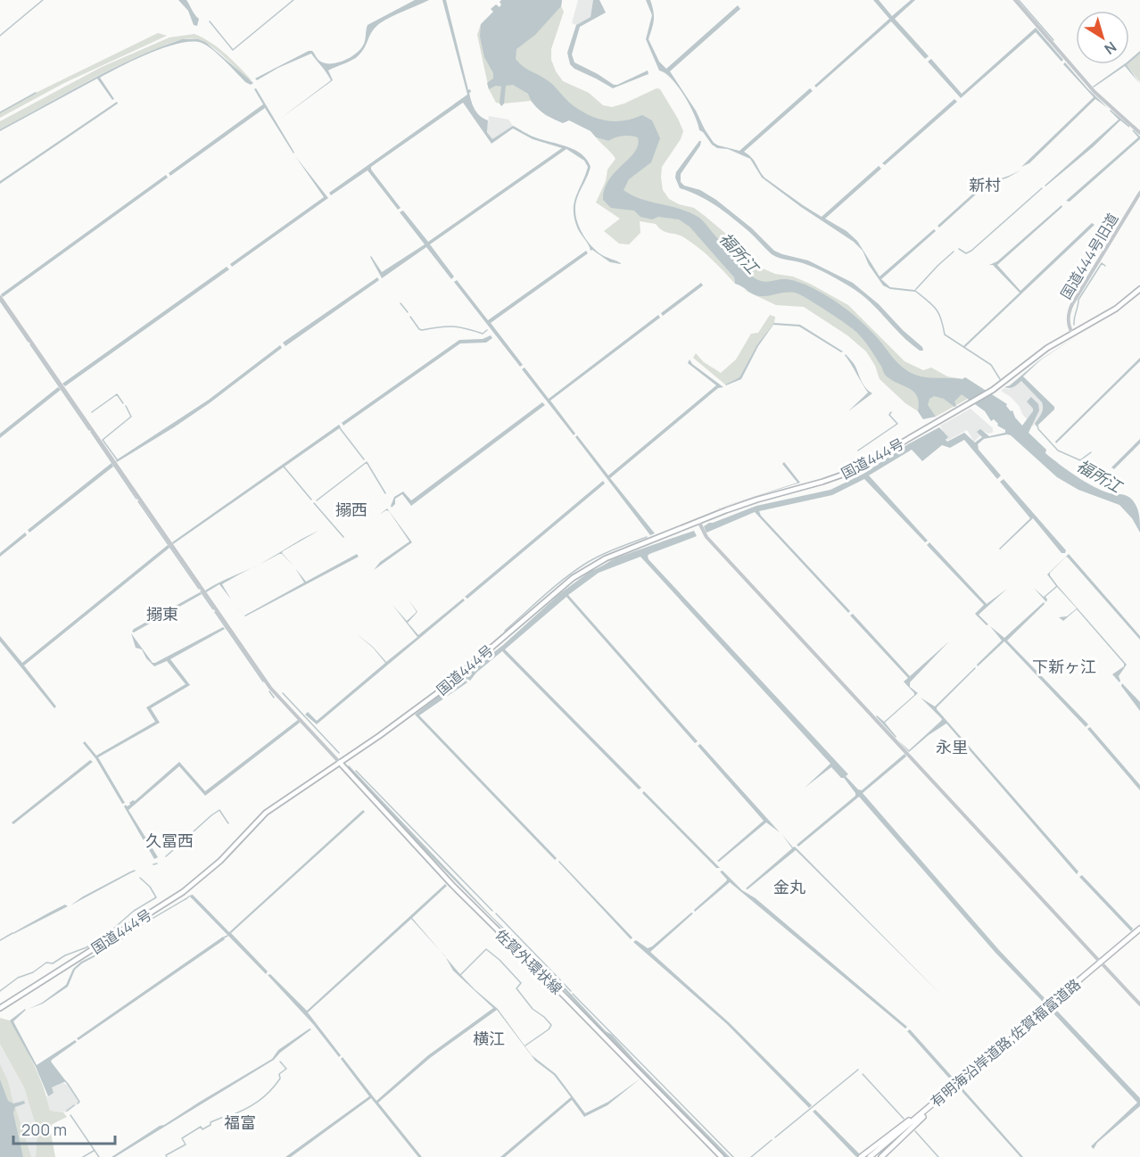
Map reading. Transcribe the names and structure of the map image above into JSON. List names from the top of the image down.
{
  "streets": {
    "highway": ["有明海沿岸道路;佐賀福富道路"],
    "main road": ["国道444号", "佐賀外環状線"],
    "street": ["国道444号旧道"]
  },
  "crossings": [
    ["国道444号旧道", "国道444号"],
    ["国道444号", "佐賀外環状線"]
  ],
  "districts": [
    "新村",
    "搦西",
    "搦東",
    "下新ヶ江",
    "永里",
    "久冨西",
    "金丸",
    "横江",
    "福富"
  ],
  "water": ["福所江"],
  "scale_bar": "200 m",
  "north": "bottom right"
}
